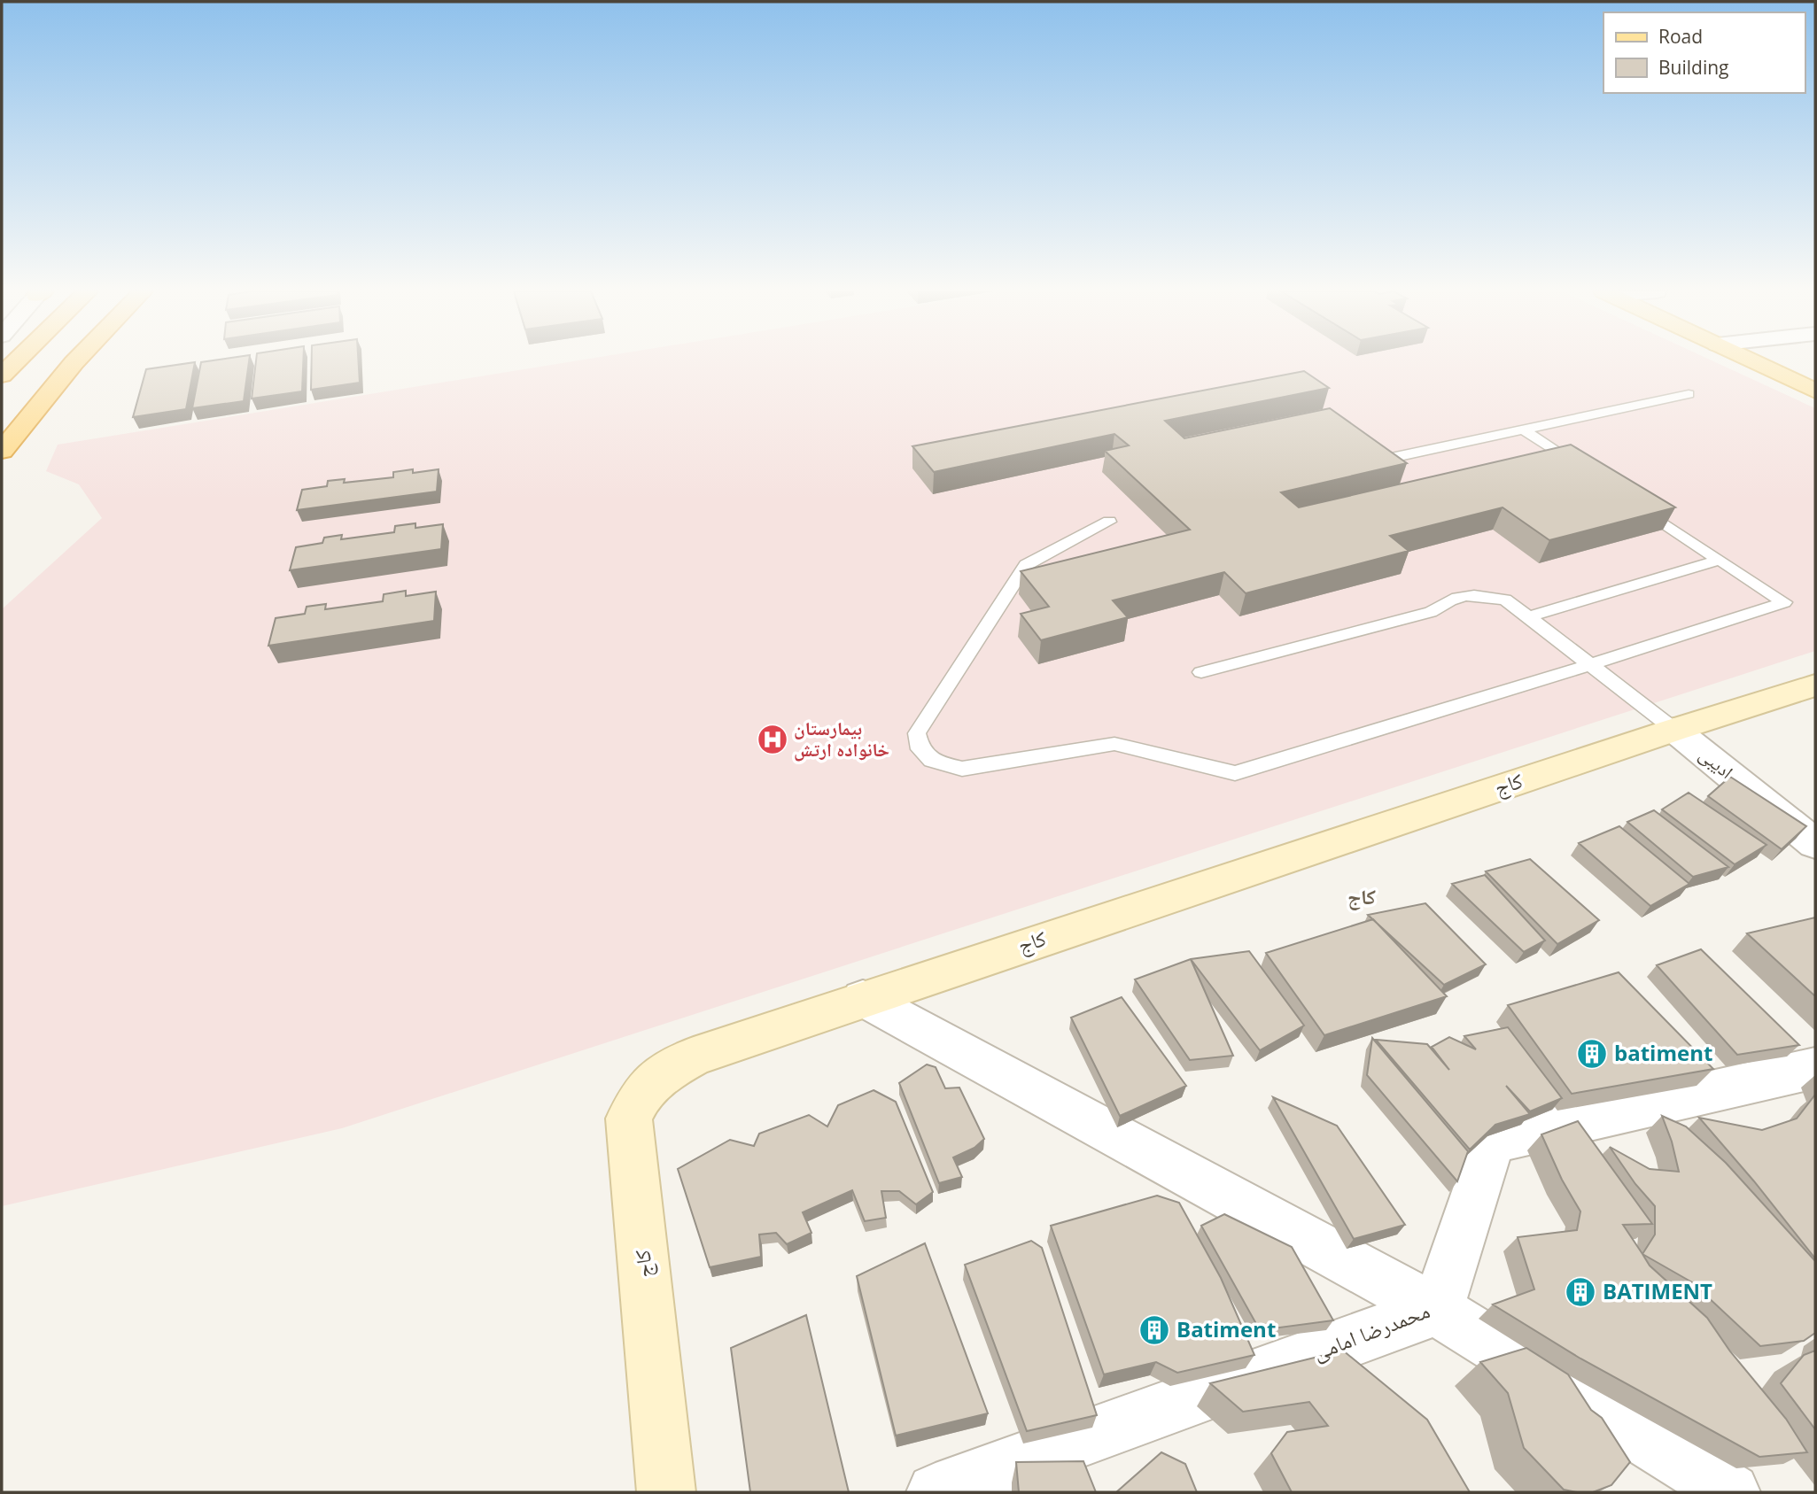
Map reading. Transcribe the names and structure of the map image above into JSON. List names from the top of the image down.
{
  "streets": {
    "main road": ["کاج"],
    "street": ["ادیبی", "محمدرضا امامی"]
  },
  "crossings": [
    ["ادیبی", "کاج"]
  ],
  "districts": ["کاج"],
  "places": {
    "hospital": ["بیمارستان خانواده ارتش"],
    "building": ["batiment", "BATIMENT", "Batiment"]
  },
  "legend": ["Road", "Building"]
}
